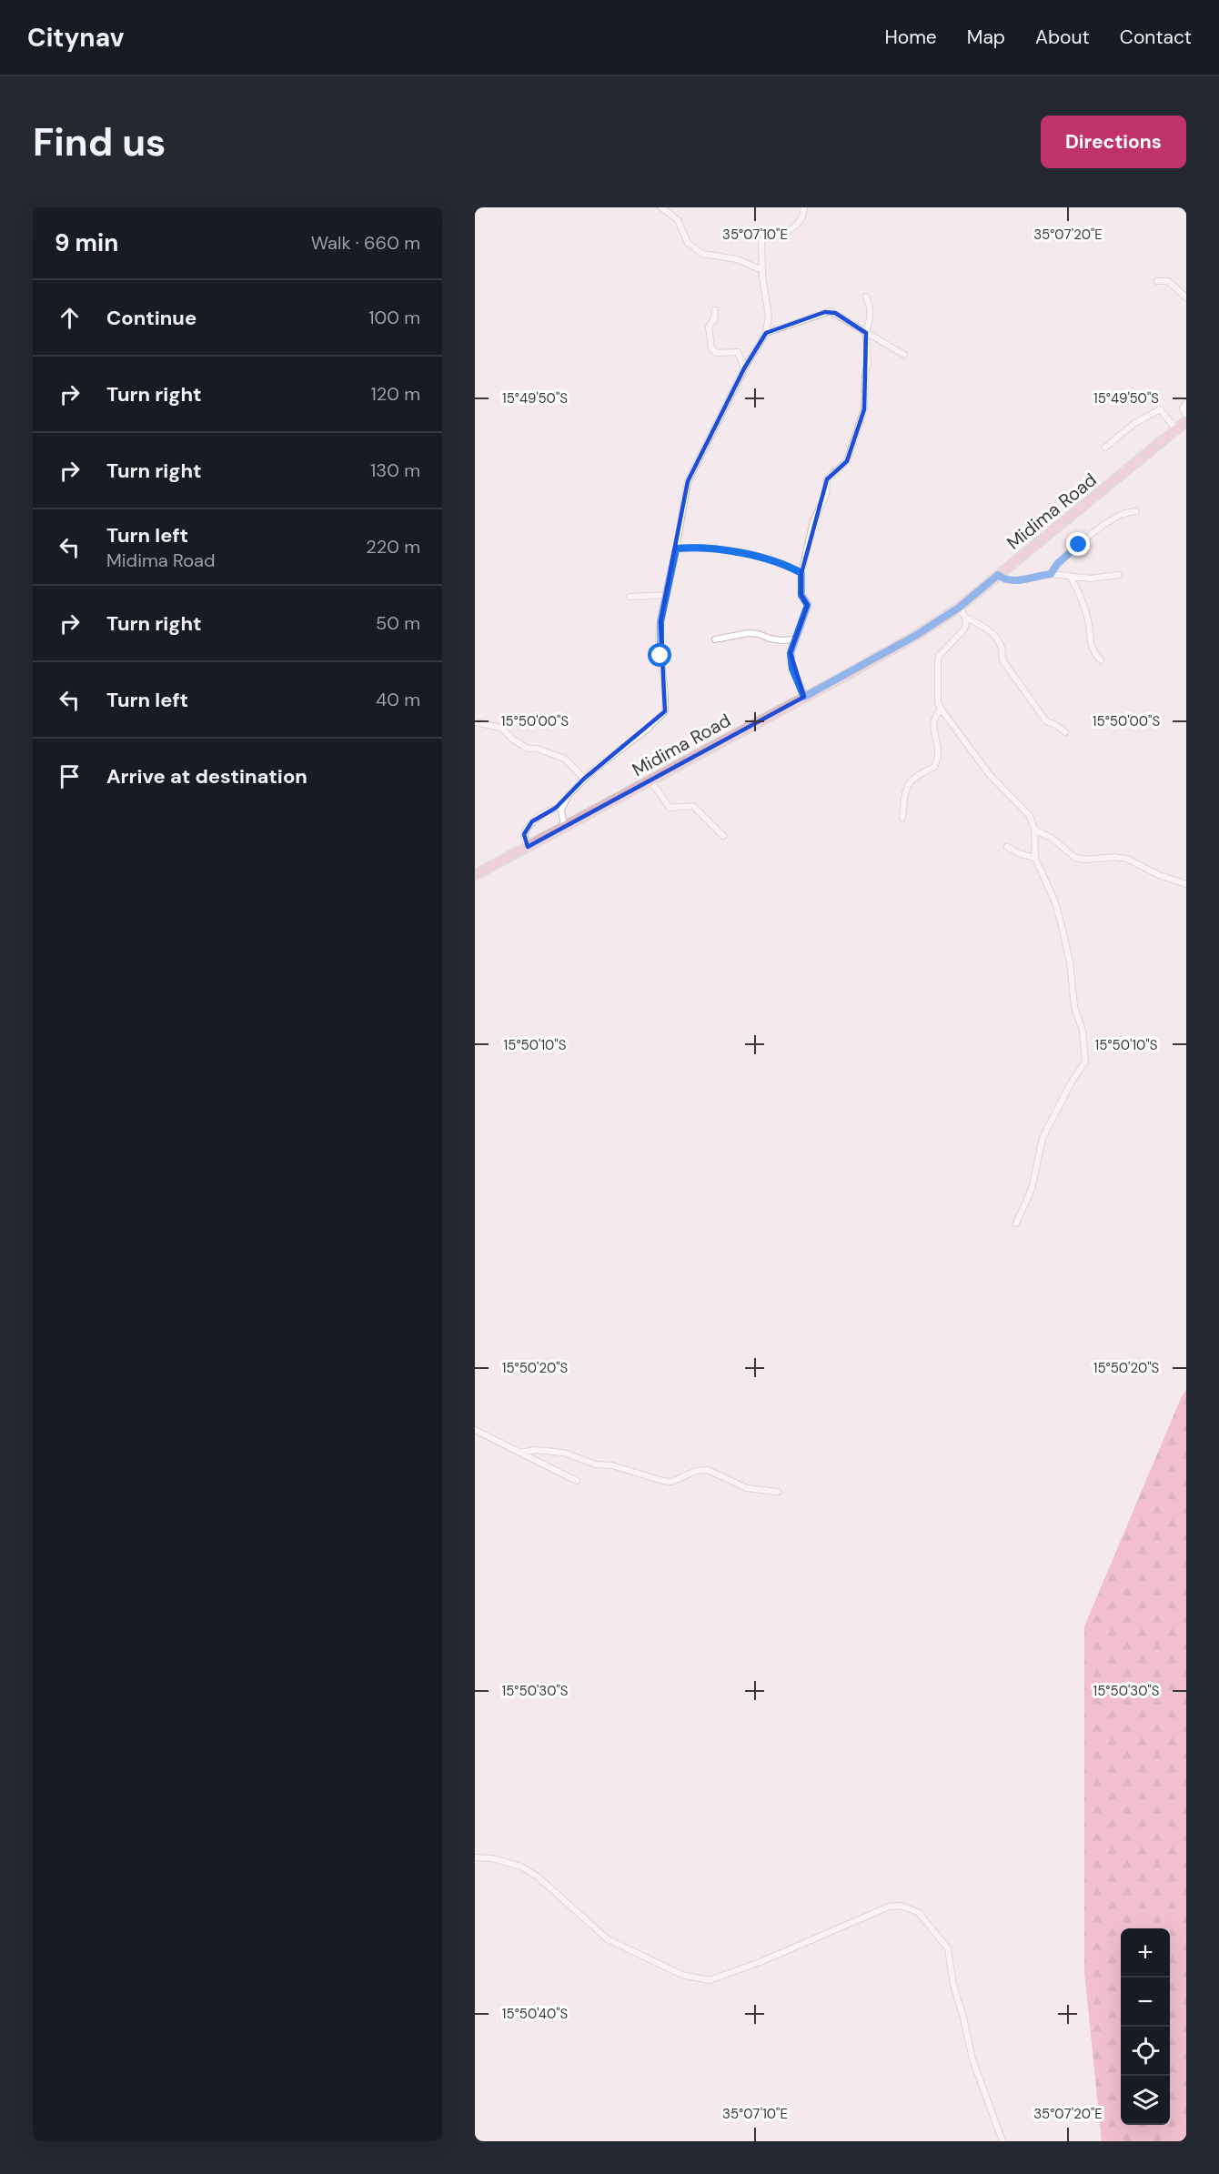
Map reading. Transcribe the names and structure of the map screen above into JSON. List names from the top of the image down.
{
  "streets": {
    "main road": ["Midima Road"]
  },
  "page": {
    "header": "Citynav",
    "nav": [
      "Home",
      "Map",
      "About",
      "Contact"
    ],
    "buttons": "Directions",
    "title": "Find us",
    "heading": ["9 min", "Walk · 660 m"],
    "list": [
      ["Continue", "100 m"],
      ["Turn right", "120 m"],
      ["Turn right", "130 m"],
      ["Turn left", "Midima Road", "220 m"],
      ["Turn right", "50 m"],
      ["Turn left", "40 m"],
      "Arrive at destination"
    ],
    "map_buttons": ["+", "−"]
  },
  "coordinates": [
    "35°07'10\"E",
    "35°07'20\"E",
    "15°49'50\"S",
    "15°50'00\"S",
    "15°50'10\"S",
    "15°50'20\"S",
    "15°50'30\"S",
    "15°50'40\"S"
  ]
}
